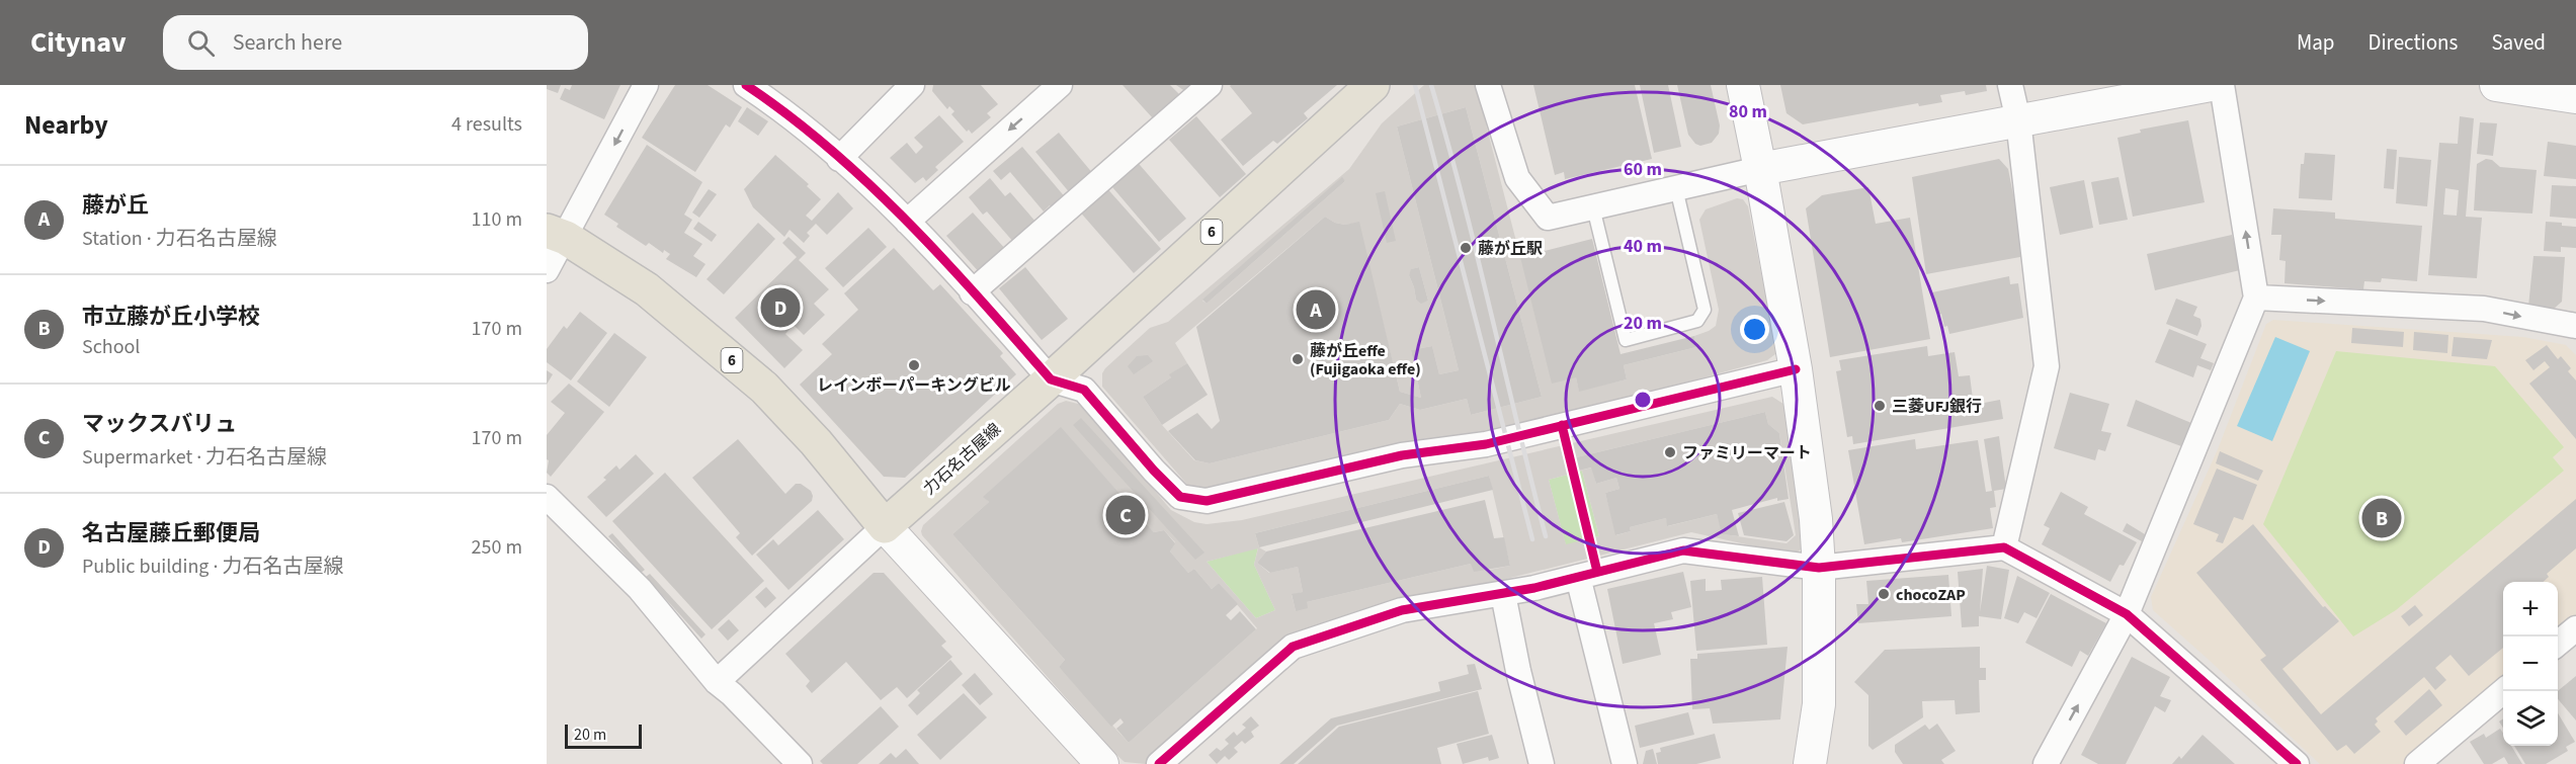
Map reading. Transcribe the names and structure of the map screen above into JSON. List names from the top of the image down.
{
  "streets": {
    "main road": ["6", "力石名古屋線"]
  },
  "crossings": [
    ["6", "力石名古屋線"]
  ],
  "places": [
    "藤が丘駅",
    "藤が丘effe (Fujigaoka effe)",
    "レインボーパーキングビル",
    "三菱UFJ銀行",
    "ファミリーマート",
    "chocoZAP"
  ],
  "scale_bar": "20 m",
  "page": {
    "header": "Citynav",
    "search": "Search here",
    "nav": ["Map", "Directions", "Saved"],
    "heading": ["Nearby", "4 results"],
    "list": [
      {
        "mark": "A",
        "name": "藤が丘",
        "note": "Station · 力石名古屋線",
        "value": "110 m"
      },
      {
        "mark": "B",
        "name": "市立藤が丘小学校",
        "note": "School",
        "value": "170 m"
      },
      {
        "mark": "C",
        "name": "マックスバリュ",
        "note": "Supermarket · 力石名古屋線",
        "value": "170 m"
      },
      {
        "mark": "D",
        "name": "名古屋藤丘郵便局",
        "note": "Public building · 力石名古屋線",
        "value": "250 m"
      }
    ],
    "pins": [
      "D",
      "A",
      "C",
      "B"
    ],
    "map_buttons": ["+", "−"],
    "scale": "20 m"
  },
  "rings": [
    "80 m",
    "60 m",
    "40 m",
    "20 m"
  ]
}
